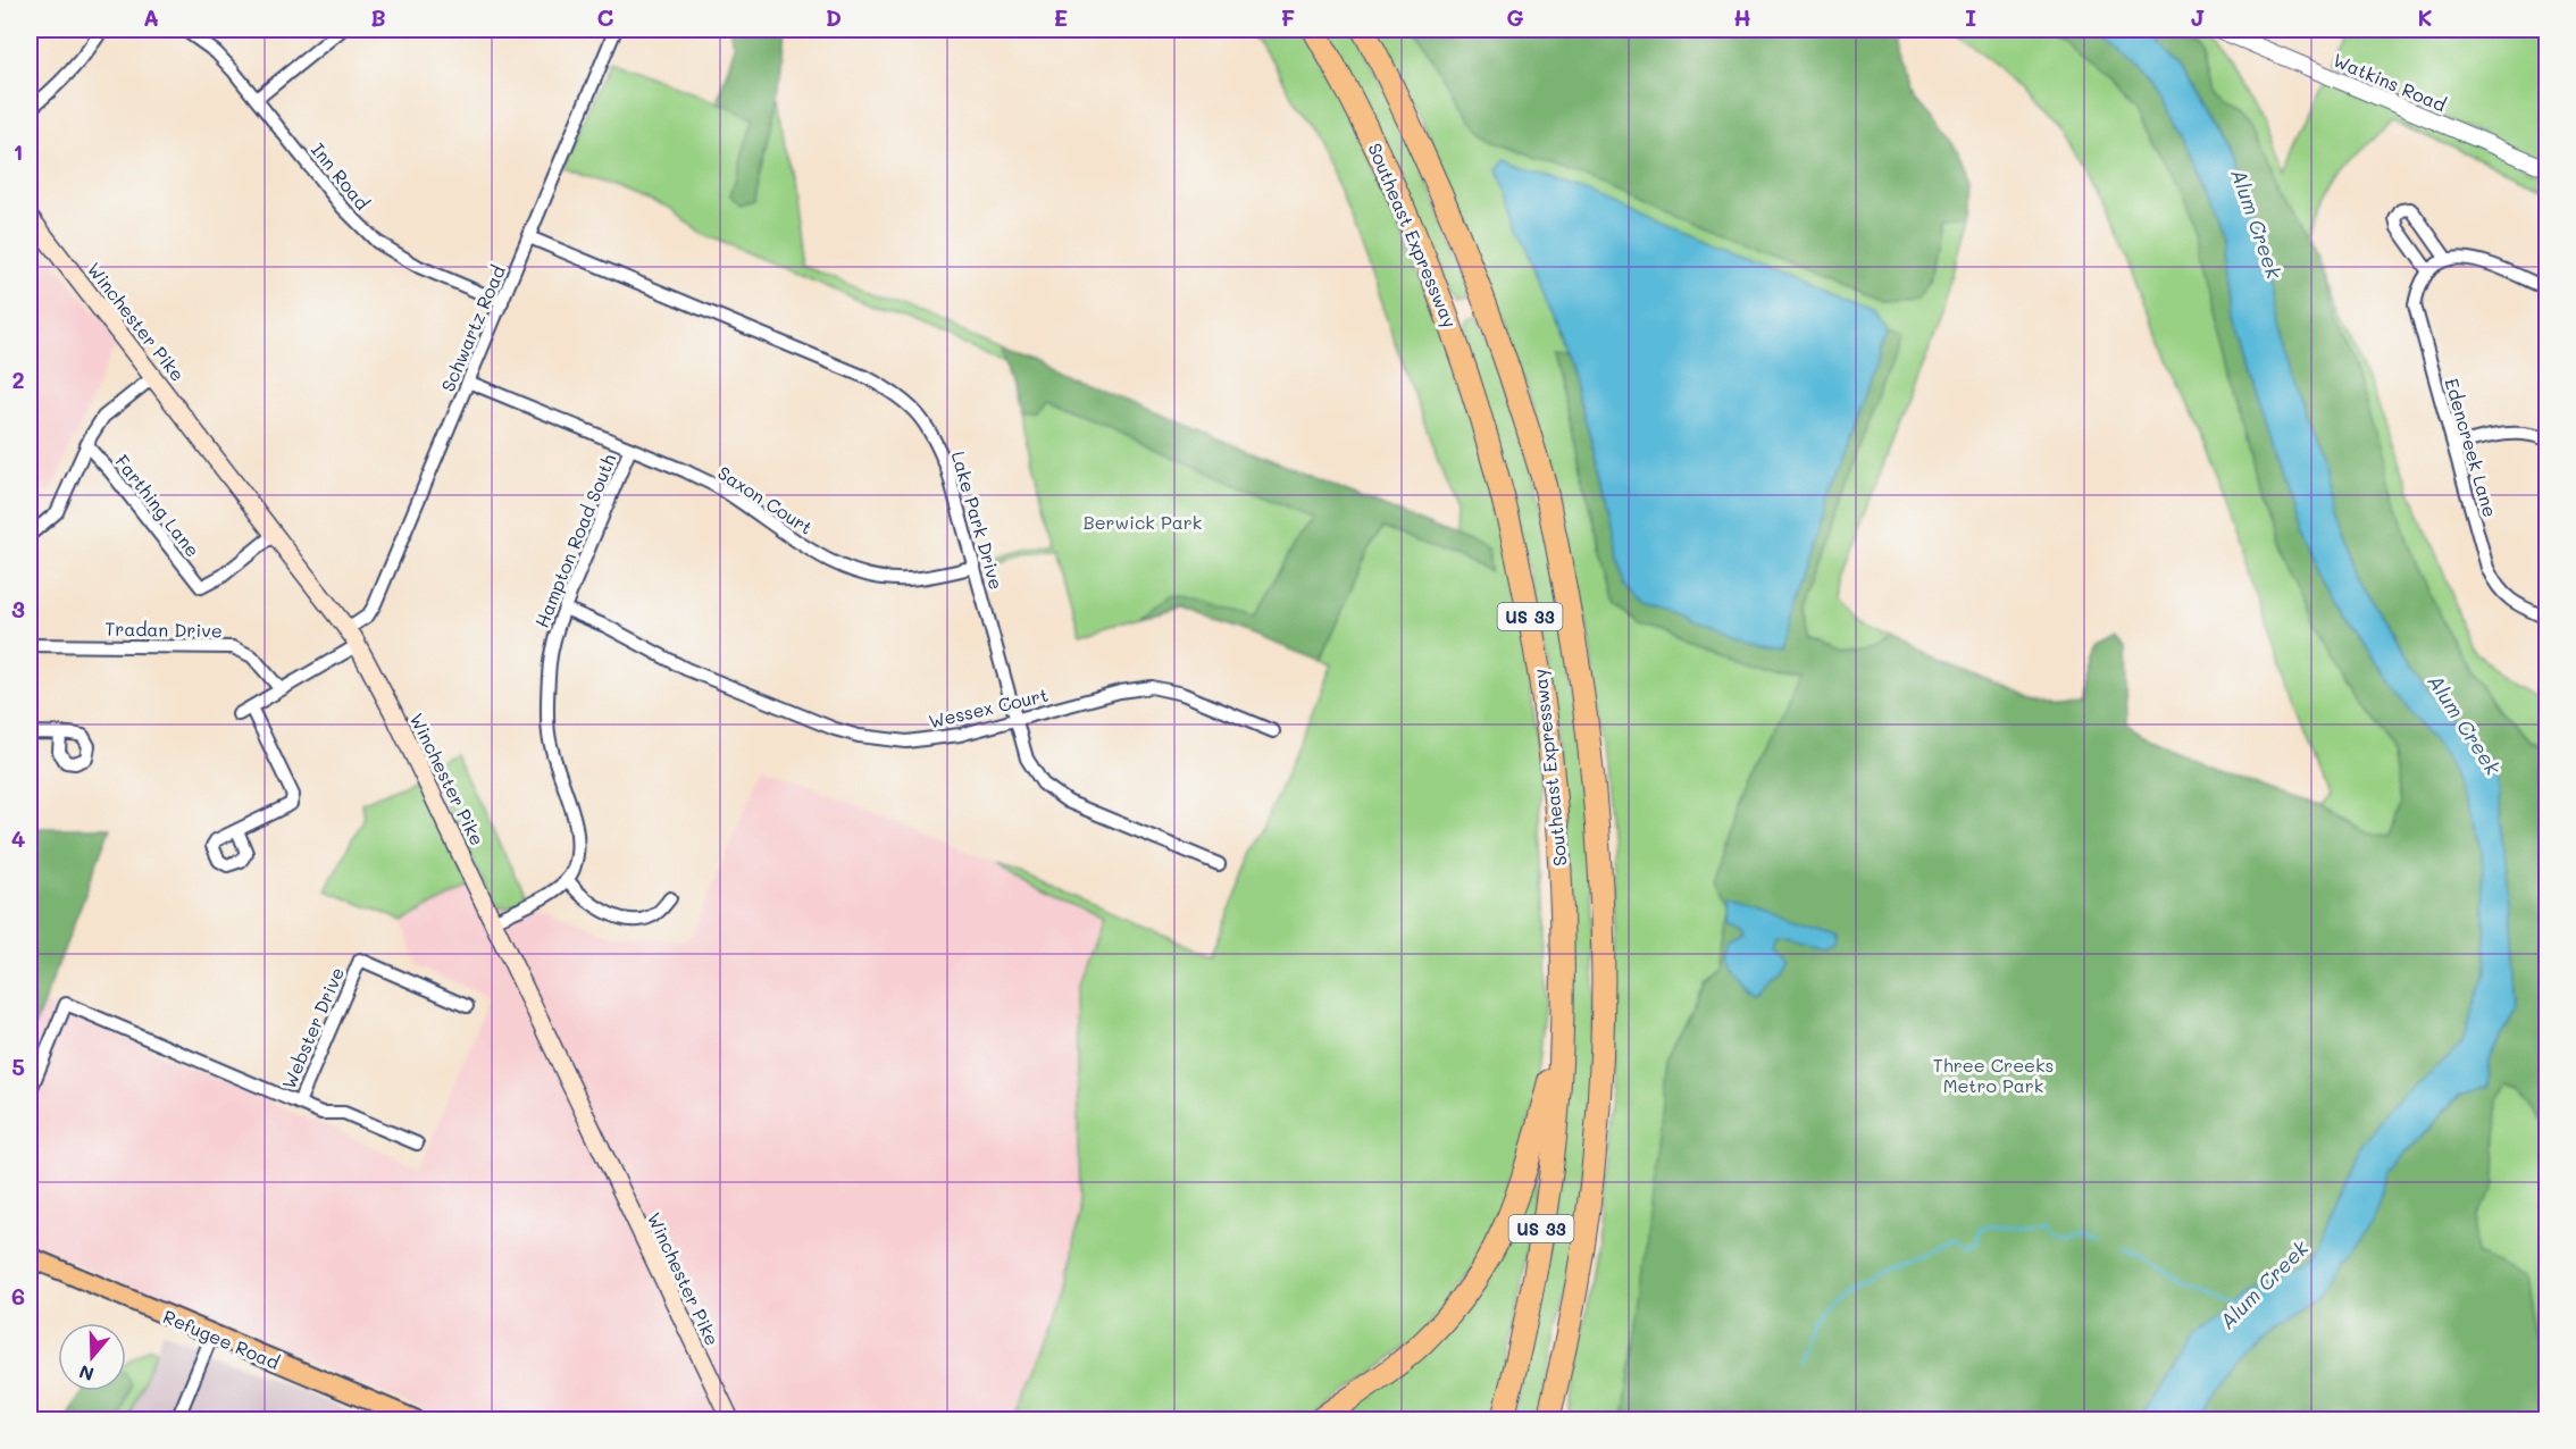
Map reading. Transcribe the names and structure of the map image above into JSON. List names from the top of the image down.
{
  "streets": {
    "highway": ["Southeast Expressway", "US 33"],
    "main road": ["Winchester Pike", "Refugee Road"],
    "street": [
      "Watkins Road",
      "Inn Road",
      "Schwartz Road",
      "Edencreek Lane",
      "Saxon Court",
      "Farthing Lane",
      "Lake Park Drive",
      "Hampton Road South",
      "Tradan Drive",
      "Wessex Court",
      "Webster Drive"
    ]
  },
  "crossings": [
    ["Inn Road", "Schwartz Road"],
    ["Winchester Pike", "Schwartz Road"],
    ["Winchester Pike", "Farthing Lane"],
    ["Schwartz Road", "Saxon Court"],
    ["Schwartz Road", "Lake Park Drive"],
    ["Saxon Court", "Lake Park Drive"],
    ["Saxon Court", "Hampton Road South"],
    ["Lake Park Drive", "Wessex Court"],
    ["Hampton Road South", "Wessex Court"]
  ],
  "water": ["Alum Creek"],
  "parks": ["Berwick Park", "Three Creeks Metro Park"],
  "north": "bottom",
  "grid": {
    "columns": [
      "A",
      "B",
      "C",
      "D",
      "E",
      "F",
      "G",
      "H",
      "I",
      "J",
      "K"
    ],
    "rows": [
      "1",
      "2",
      "3",
      "4",
      "5",
      "6"
    ]
  }
}
